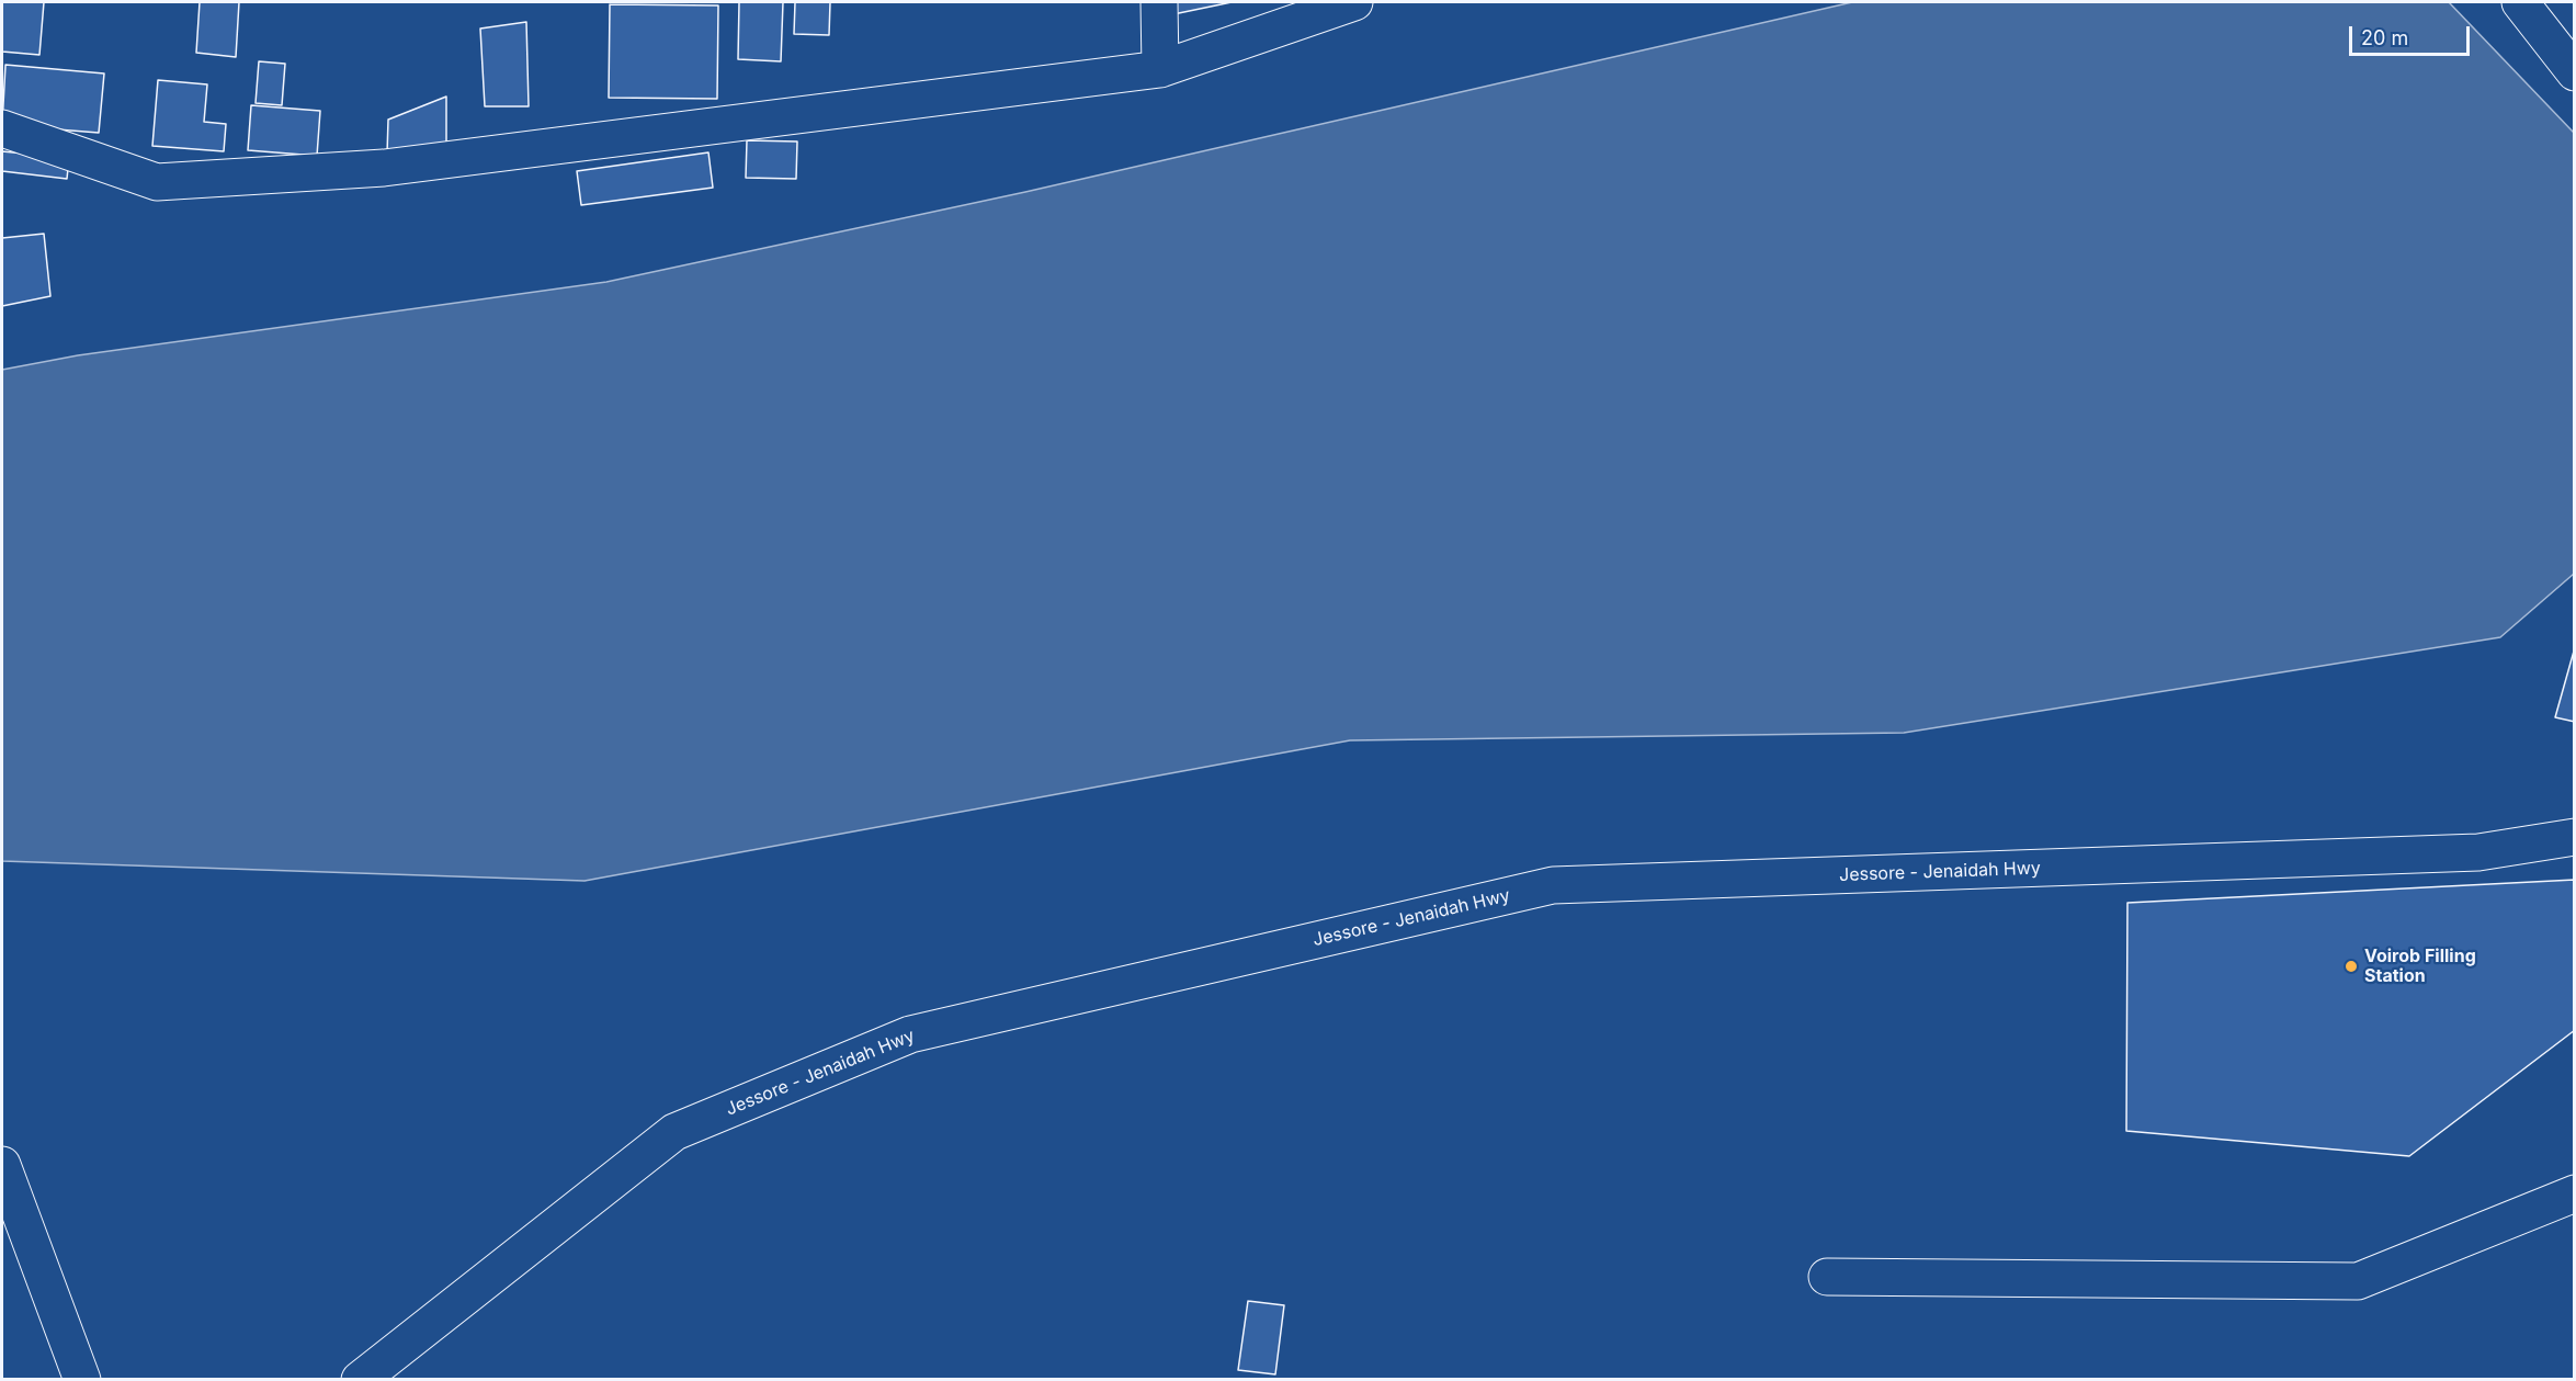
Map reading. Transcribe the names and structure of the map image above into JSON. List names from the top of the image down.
{
  "streets": {
    "main road": ["Jessore - Jenaidah Hwy"]
  },
  "places": ["Voirob Filling Station"],
  "scale_bar": "20 m"
}
